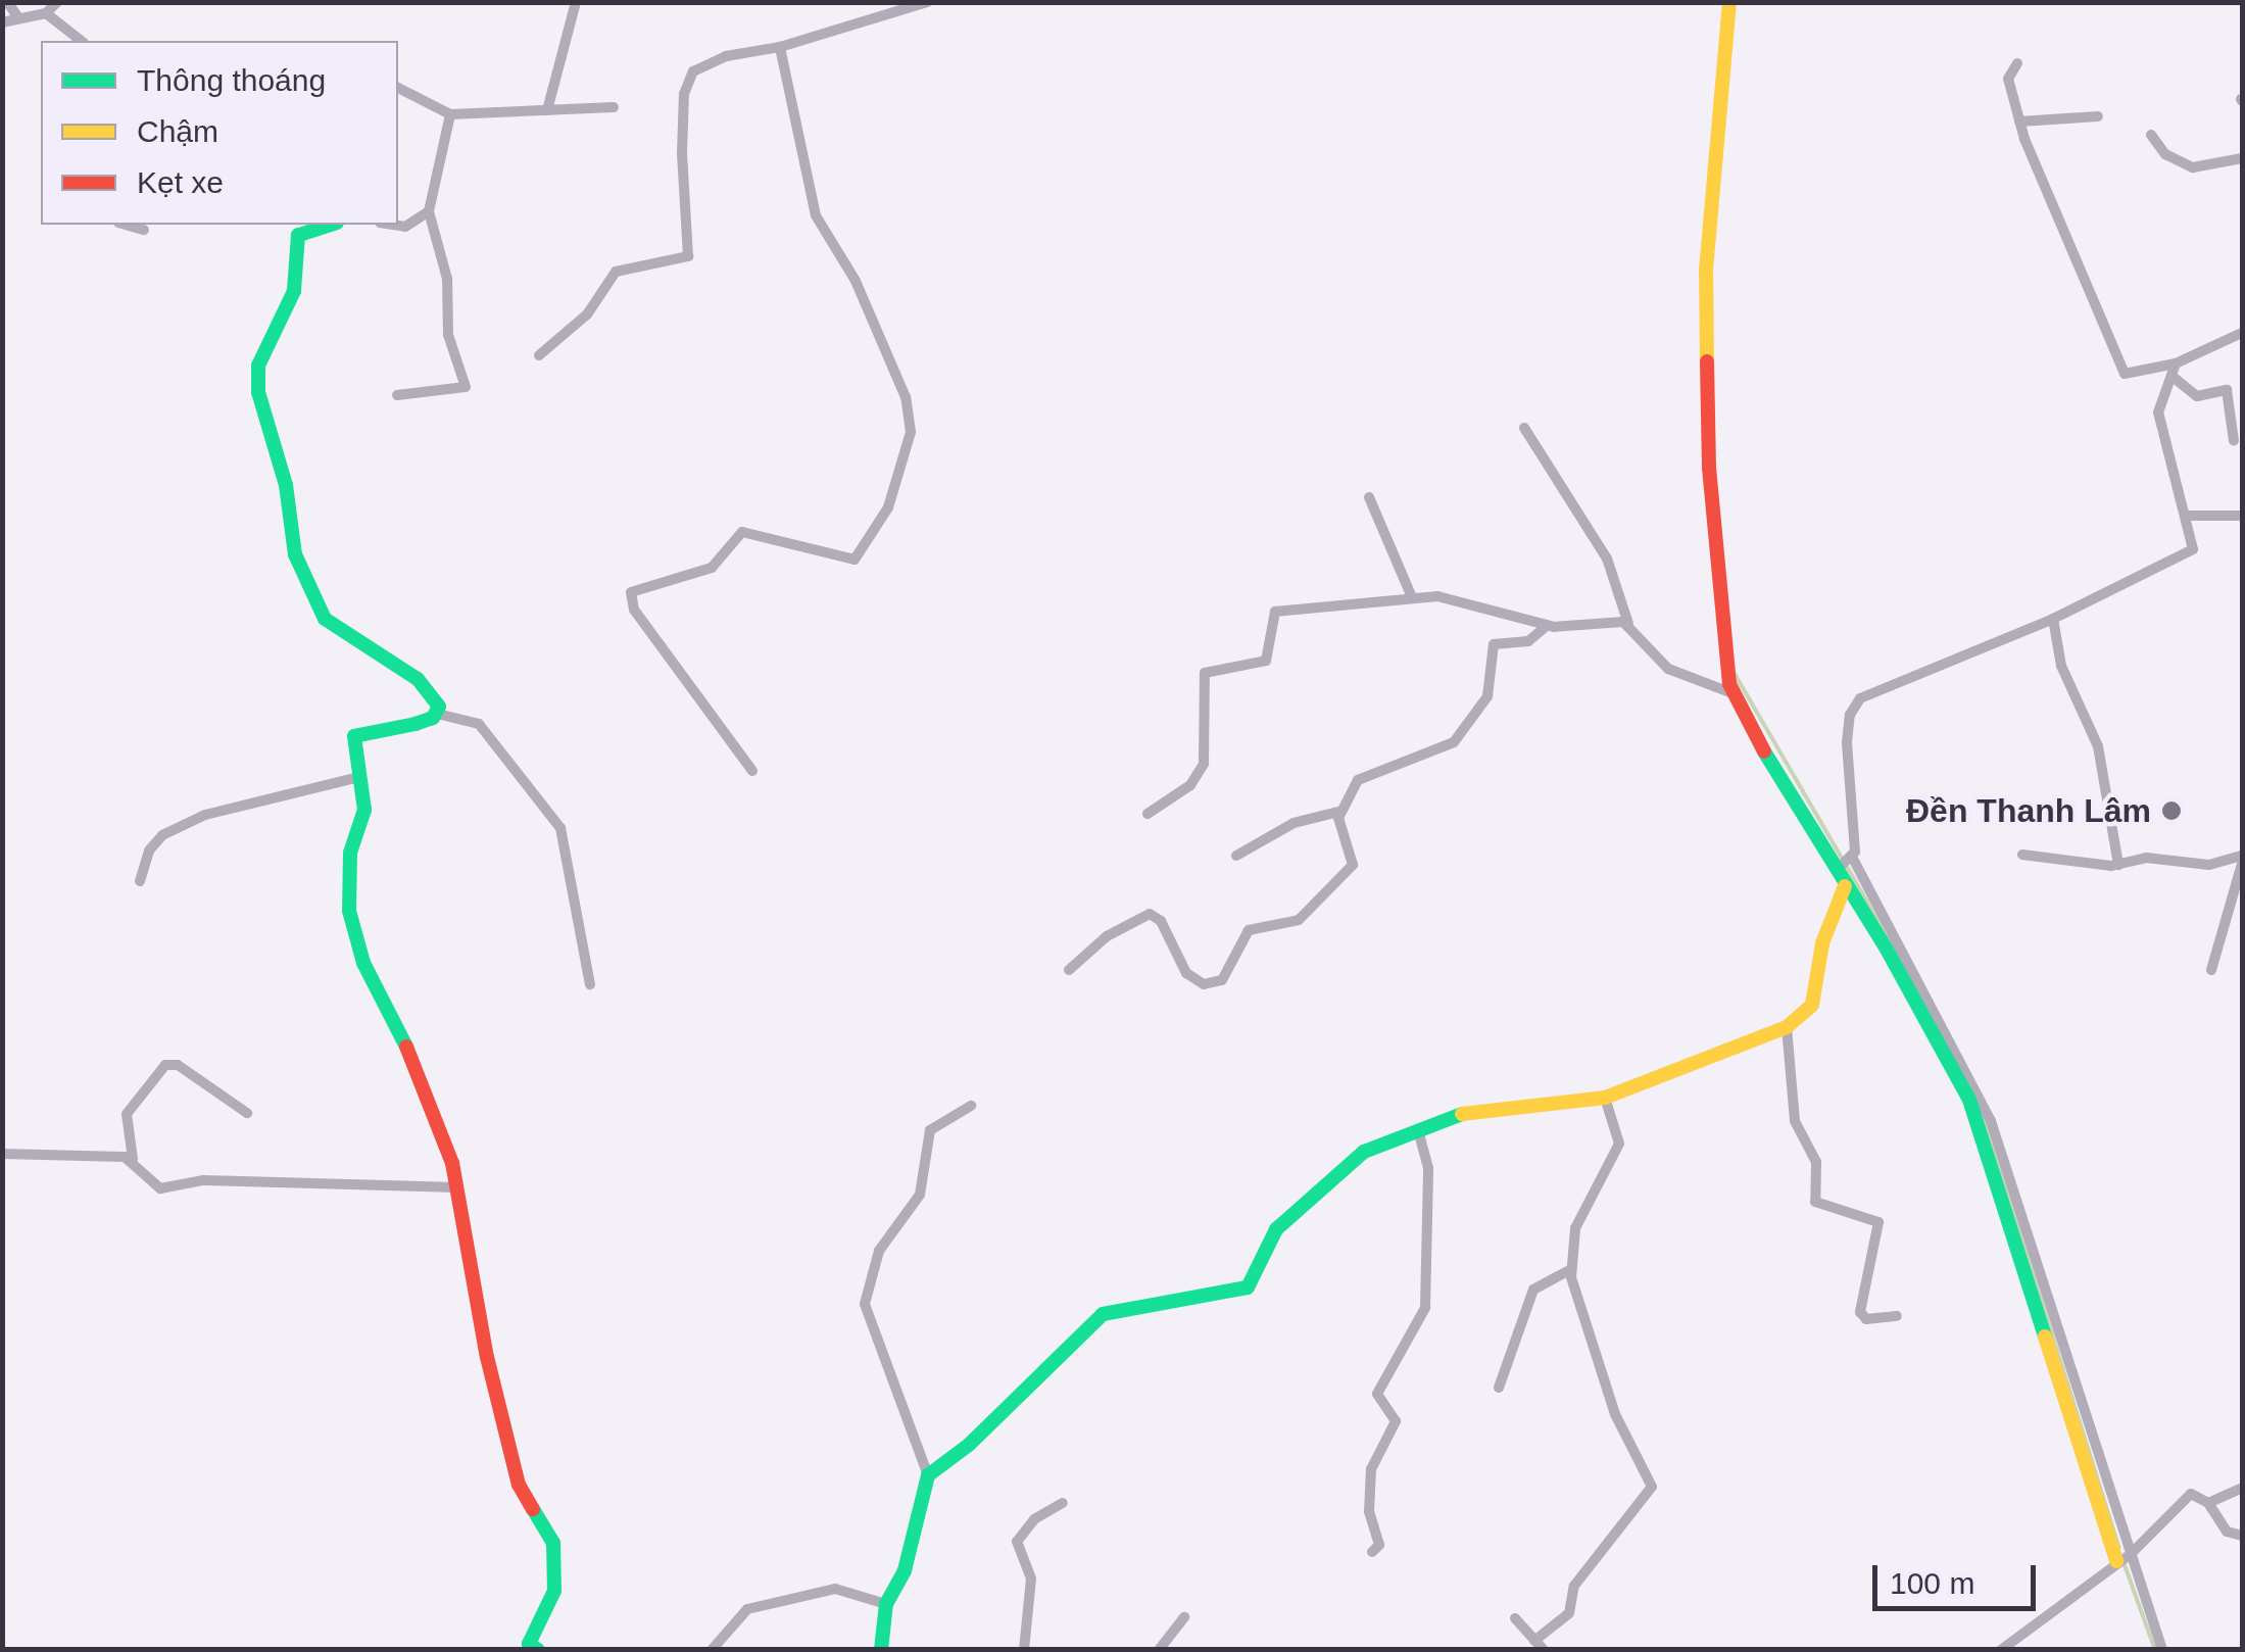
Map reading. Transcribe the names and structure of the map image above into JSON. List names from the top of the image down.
{
  "places": ["Đền Thanh Lâm"],
  "legend": ["Thông thoáng", "Chậm", "Kẹt xe"],
  "scale_bar": "100 m"
}
